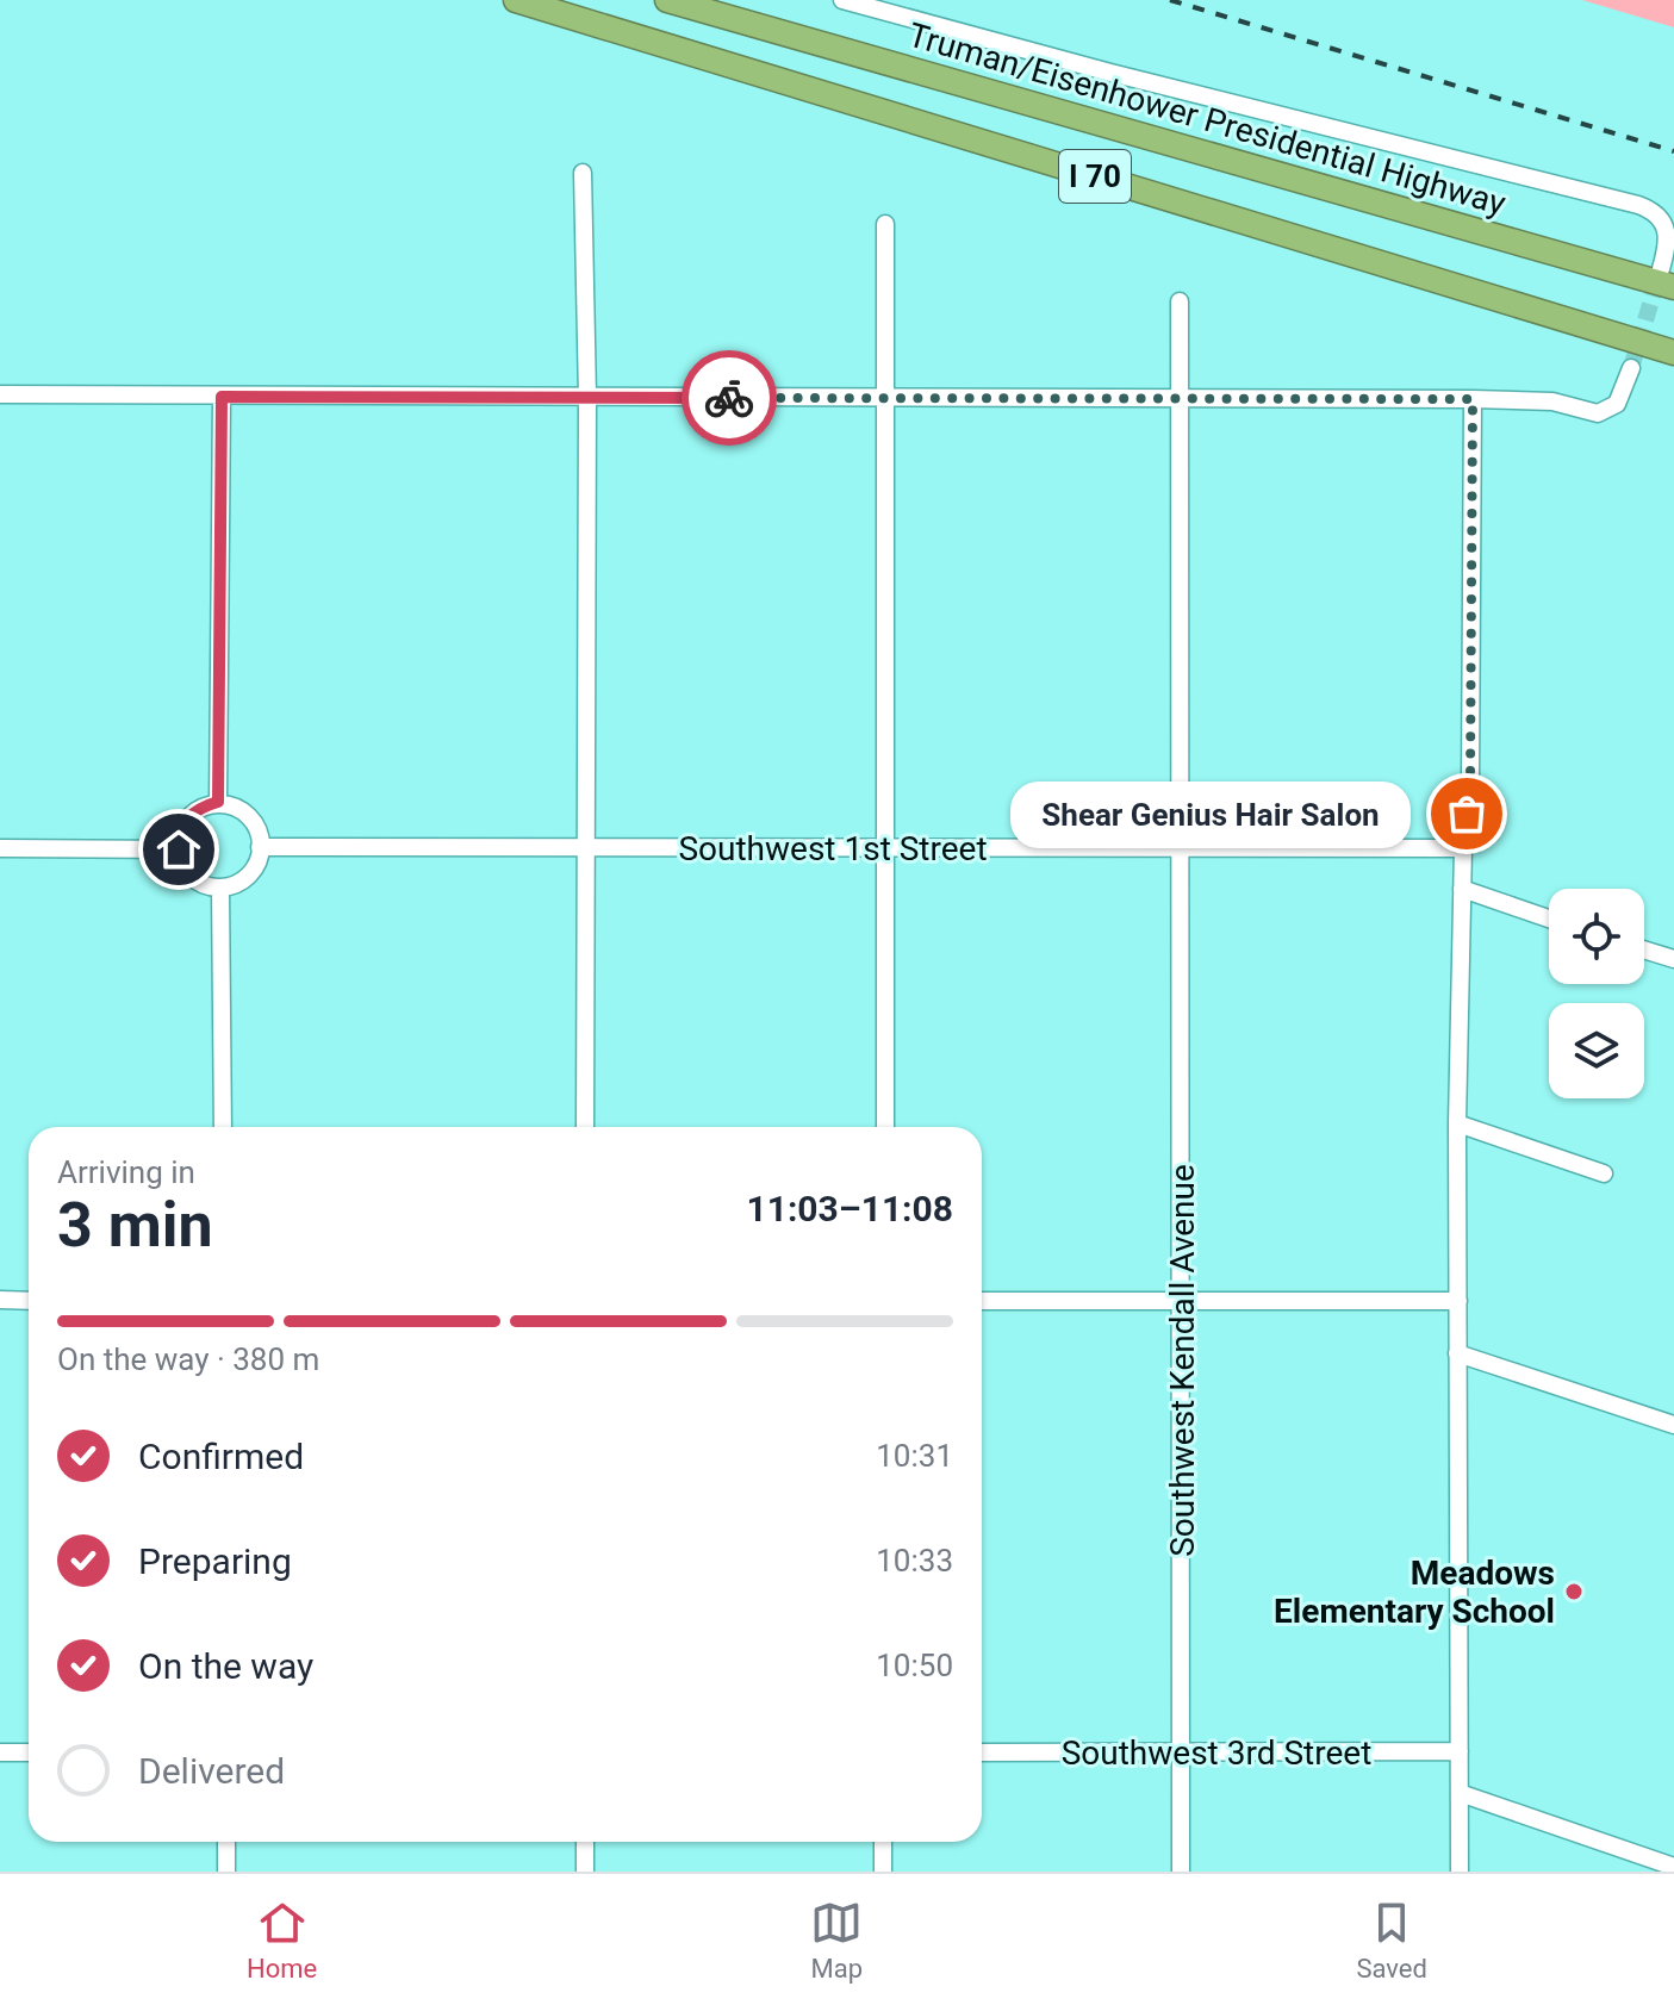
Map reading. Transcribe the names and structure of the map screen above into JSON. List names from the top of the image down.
{
  "streets": {
    "highway": ["Truman/Eisenhower Presidential Highway", "I 70"],
    "street": ["Southwest 1st Street", "Southwest Kendall Avenue", "Southwest 3rd Street"]
  },
  "crossings": [
    ["Southwest 1st Street", "Southwest Kendall Avenue"],
    ["Southwest Kendall Avenue", "Southwest 3rd Street"]
  ],
  "places": ["Shear Genius Hair Salon", "Meadows Elementary School"],
  "page": {
    "bubble": "Shear Genius Hair Salon",
    "heading": ["3 min", "Arriving in", "11:03–11:08"],
    "bar": "On the way · 380 m",
    "list": [
      ["Confirmed", "10:31"],
      ["Preparing", "10:33"],
      ["On the way", "10:50"],
      "Delivered"
    ],
    "tabs": ["Home", "Map", "Saved"]
  }
}
